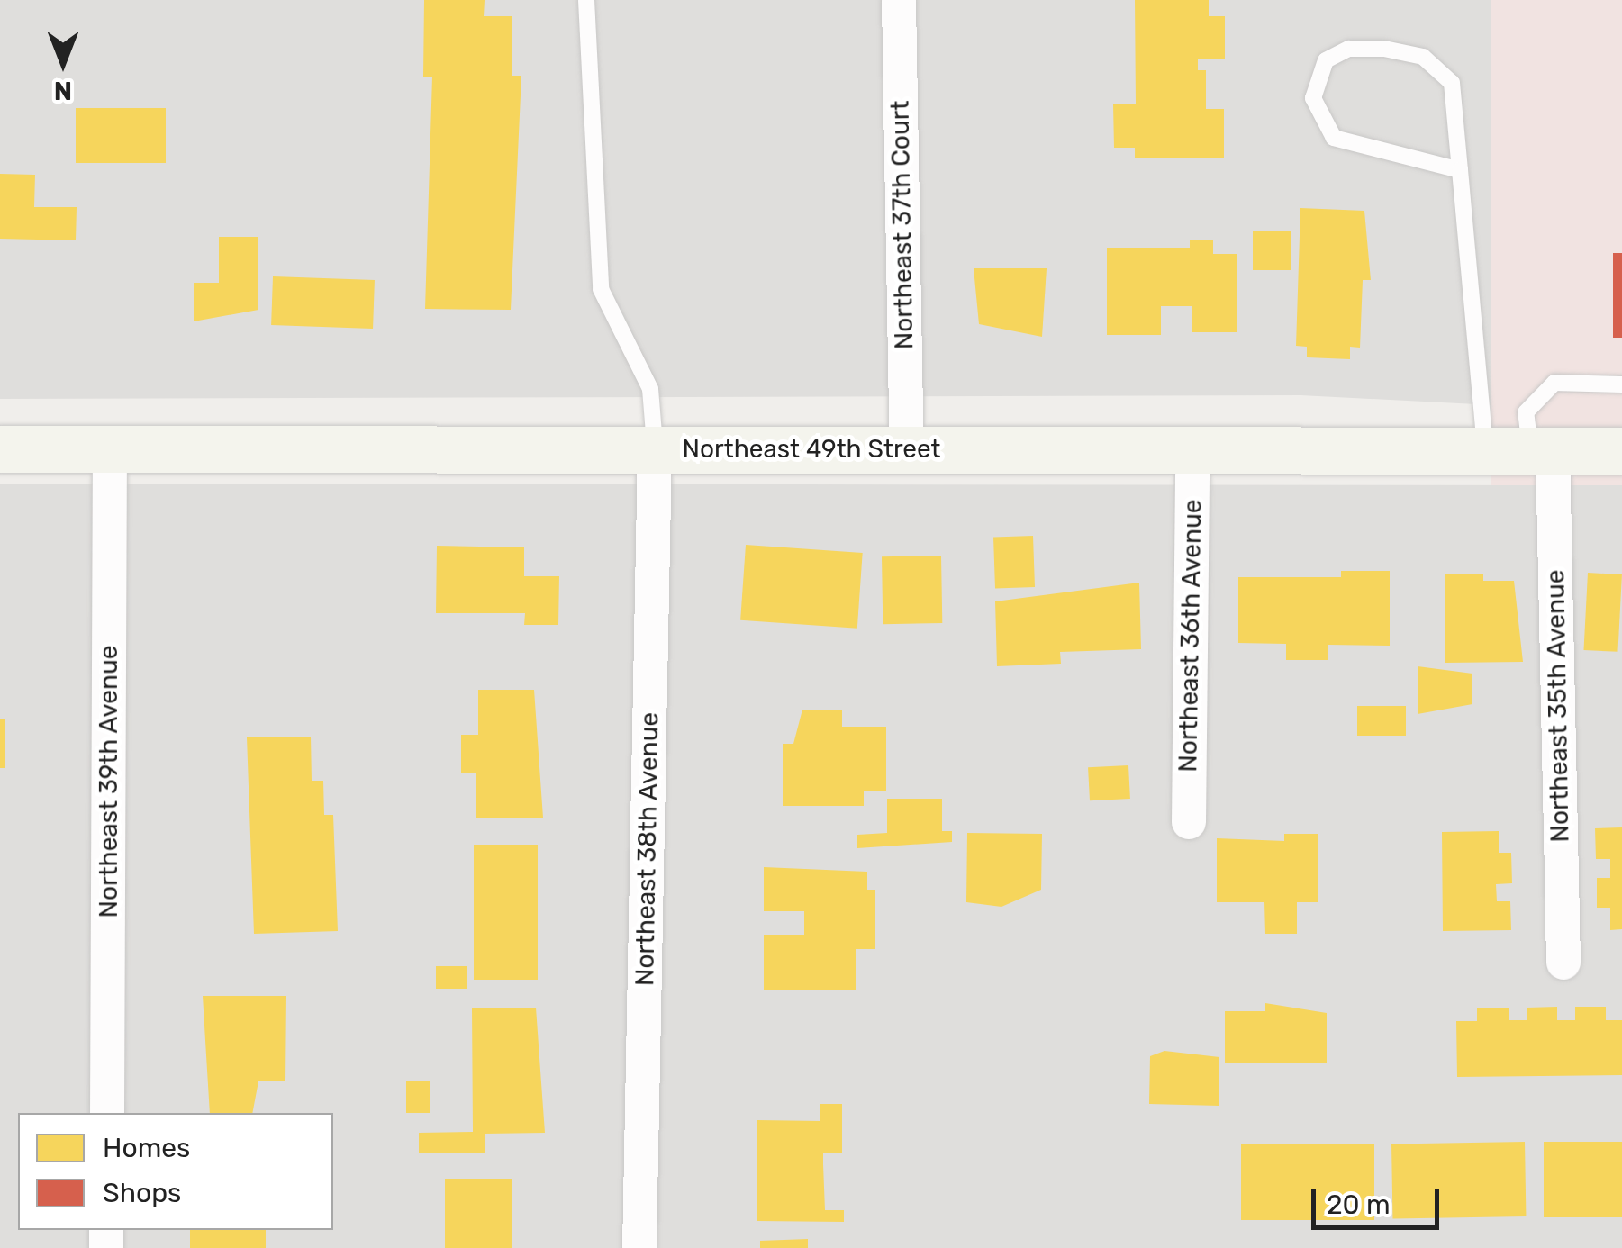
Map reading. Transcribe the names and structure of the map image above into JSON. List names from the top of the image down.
{
  "streets": {
    "street": [
      "Northeast 37th Court",
      "Northeast 49th Street",
      "Northeast 36th Avenue",
      "Northeast 35th Avenue",
      "Northeast 39th Avenue",
      "Northeast 38th Avenue"
    ]
  },
  "crossings": [
    ["Northeast 37th Court", "Northeast 49th Street"],
    ["Northeast 49th Street", "Northeast 36th Avenue"],
    ["Northeast 49th Street", "Northeast 35th Avenue"],
    ["Northeast 49th Street", "Northeast 39th Avenue"],
    ["Northeast 49th Street", "Northeast 38th Avenue"]
  ],
  "legend": ["Homes", "Shops"],
  "scale_bar": "20 m",
  "north": "bottom"
}
